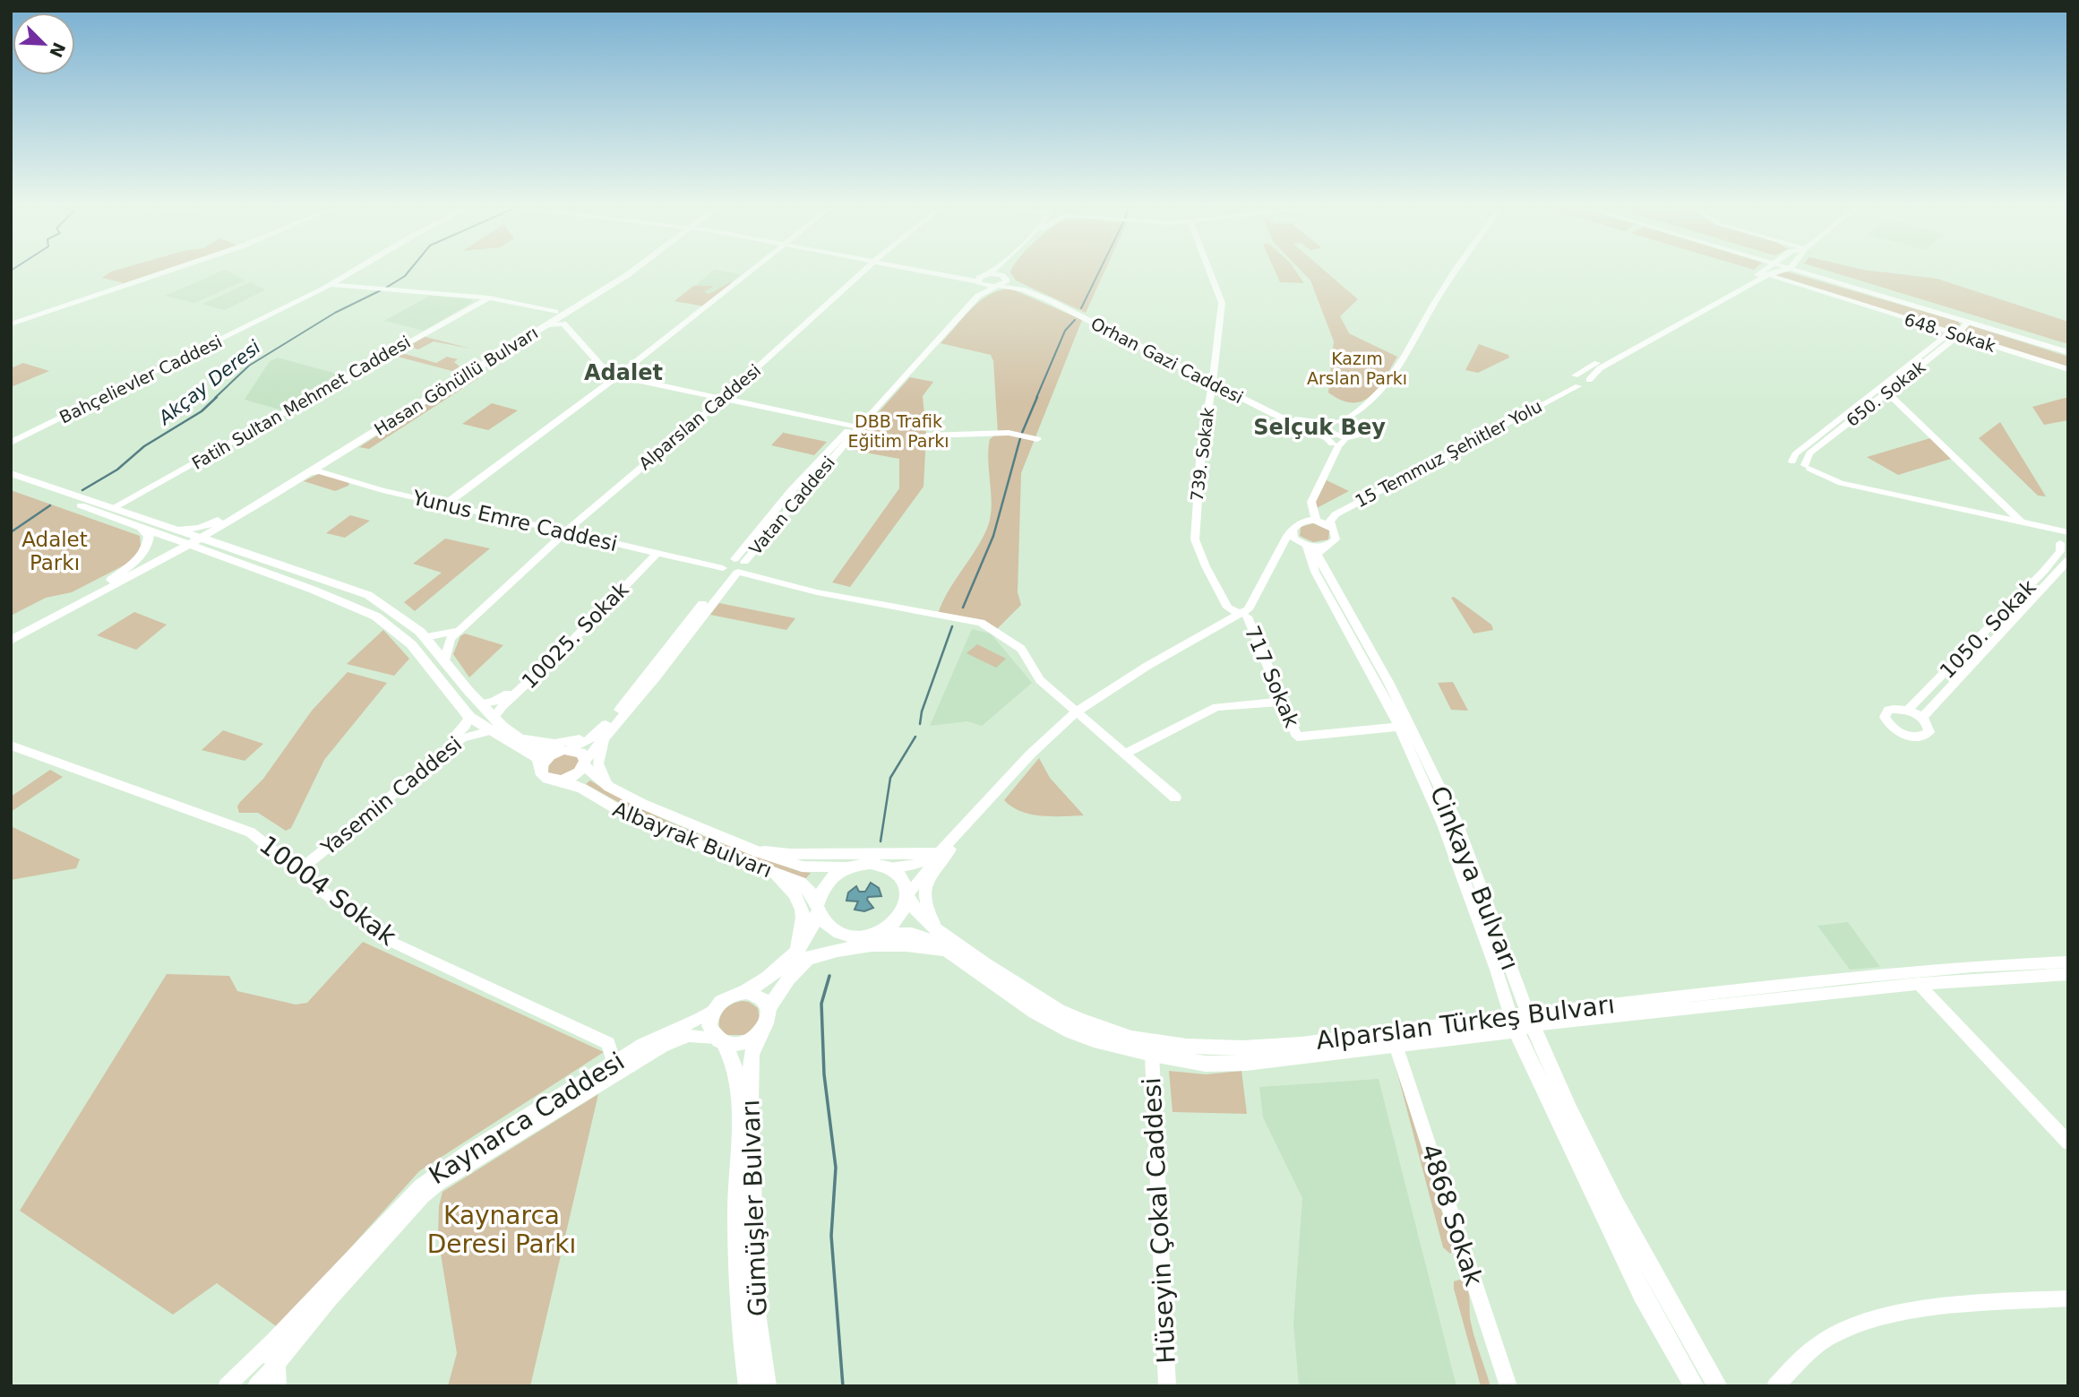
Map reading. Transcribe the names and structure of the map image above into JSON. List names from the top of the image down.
{
  "streets": {
    "main road": [
      "Hasan Gönüllü Bulvarı",
      "Albayrak Bulvarı",
      "Cinkaya Bulvarı",
      "Alparslan Türkeş Bulvarı",
      "Kaynarca Caddesi",
      "Gümüşler Bulvarı"
    ],
    "street": [
      "648. Sokak",
      "Orhan Gazi Caddesi",
      "Bahçelievler Caddesi",
      "650. Sokak",
      "Fatih Sultan Mehmet Caddesi",
      "Alparslan Caddesi",
      "15 Temmuz Şehitler Yolu",
      "739. Sokak",
      "Vatan Caddesi",
      "Yunus Emre Caddesi",
      "1050. Sokak",
      "10025. Sokak",
      "717 Sokak",
      "Yasemin Caddesi",
      "10004 Sokak",
      "4868 Sokak",
      "Hüseyin Çokal Caddesi"
    ]
  },
  "crossings": [
    ["648. Sokak", "650. Sokak"],
    ["648. Sokak", "15 Temmuz Şehitler Yolu"],
    ["Orhan Gazi Caddesi", "739. Sokak"],
    ["Orhan Gazi Caddesi", "Vatan Caddesi"],
    ["Hasan Gönüllü Bulvarı", "Yunus Emre Caddesi"],
    ["Alparslan Caddesi", "Yunus Emre Caddesi"],
    ["Vatan Caddesi", "Yunus Emre Caddesi"],
    ["Vatan Caddesi", "Albayrak Bulvarı"],
    ["Yunus Emre Caddesi", "10025. Sokak"],
    ["717 Sokak", "Cinkaya Bulvarı"],
    ["Yasemin Caddesi", "10004 Sokak"],
    ["Albayrak Bulvarı", "Alparslan Türkeş Bulvarı"],
    ["Albayrak Bulvarı", "Kaynarca Caddesi"],
    ["Cinkaya Bulvarı", "Alparslan Türkeş Bulvarı"],
    ["10004 Sokak", "Kaynarca Caddesi"],
    ["Alparslan Türkeş Bulvarı", "Kaynarca Caddesi"],
    ["Alparslan Türkeş Bulvarı", "4868 Sokak"],
    ["Alparslan Türkeş Bulvarı", "Hüseyin Çokal Caddesi"],
    ["Kaynarca Caddesi", "Gümüşler Bulvarı"]
  ],
  "districts": ["Adalet", "Selçuk Bey"],
  "water": ["Akçay Deresi"],
  "parks": [
    "Kazım Arslan Parkı",
    "DBB Trafik Eğitim Parkı",
    "Adalet Parkı",
    "Kaynarca Deresi Parkı"
  ],
  "north": "bottom right"
}
